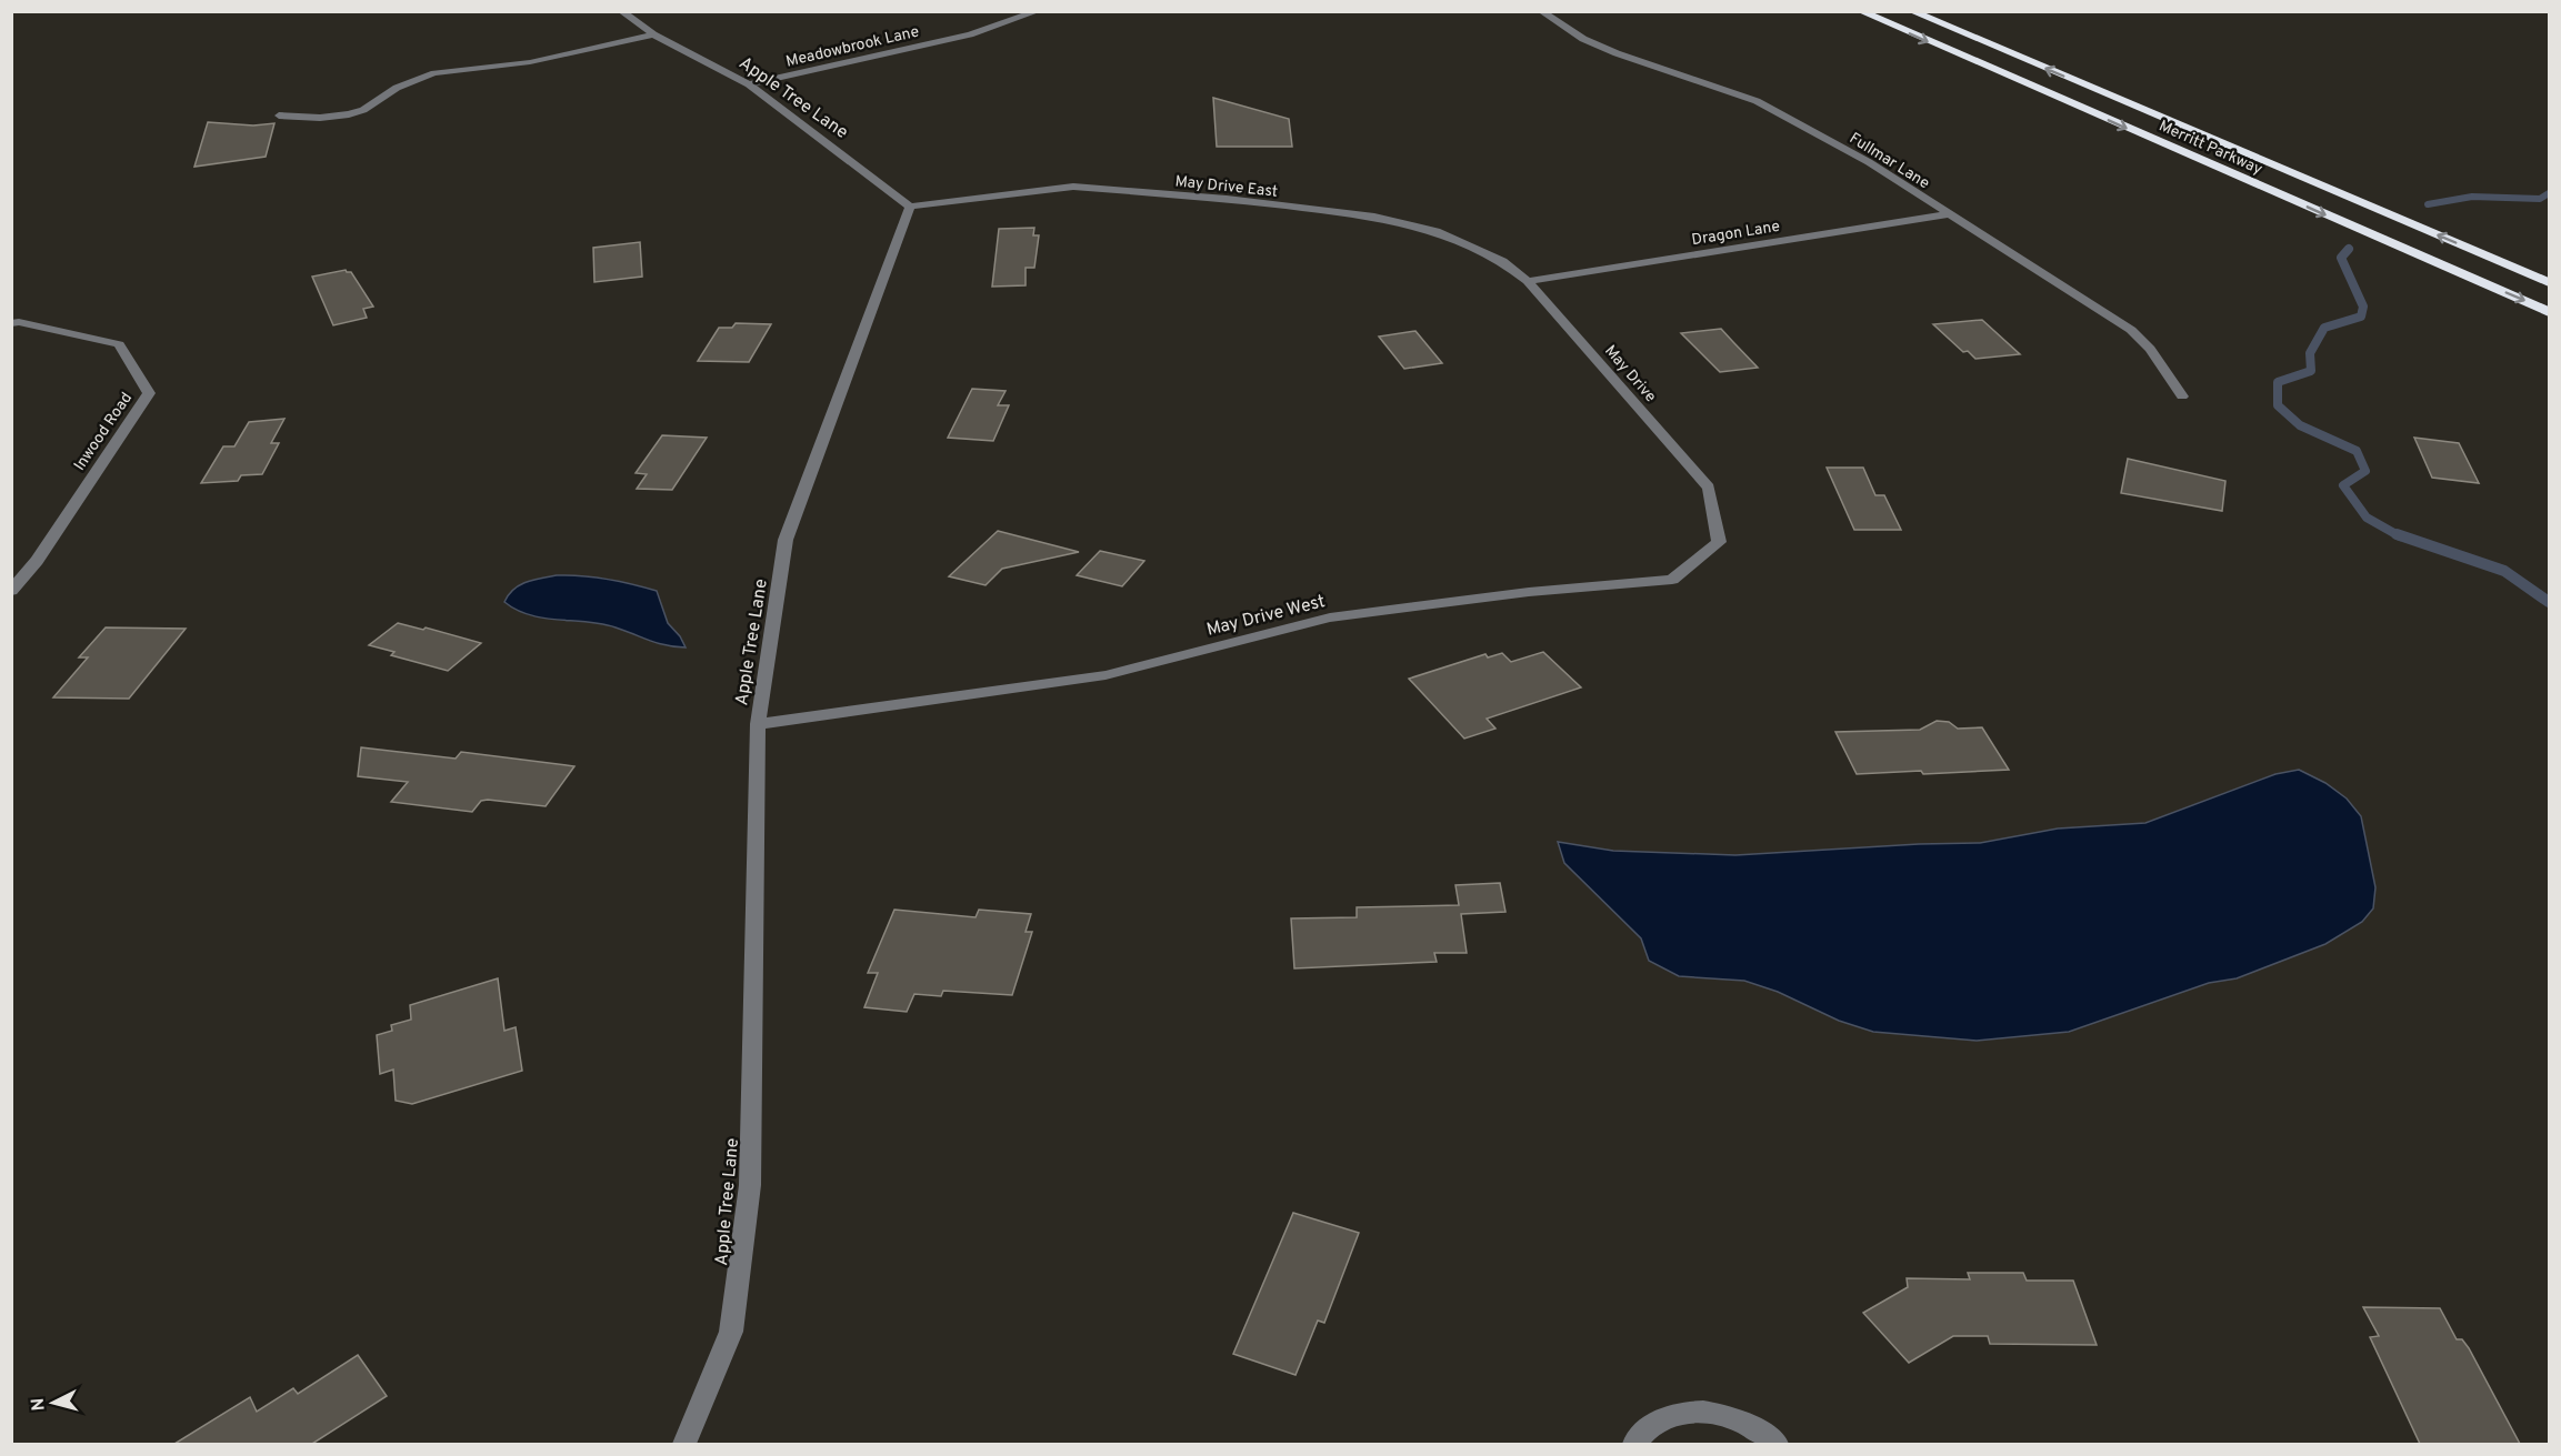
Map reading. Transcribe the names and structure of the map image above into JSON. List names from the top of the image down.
{
  "streets": {
    "highway": ["Merritt Parkway"],
    "street": [
      "Meadowbrook Lane",
      "Apple Tree Lane",
      "Fullmar Lane",
      "May Drive East",
      "Dragon Lane",
      "May Drive",
      "Inwood Road",
      "May Drive West"
    ]
  },
  "crossings": [
    ["Meadowbrook Lane", "Apple Tree Lane"],
    ["Apple Tree Lane", "May Drive East"],
    ["Apple Tree Lane", "May Drive West"],
    ["Fullmar Lane", "Dragon Lane"],
    ["May Drive East", "Dragon Lane"],
    ["May Drive East", "May Drive"],
    ["Dragon Lane", "May Drive"],
    ["May Drive", "May Drive West"]
  ],
  "north": "left"
}
